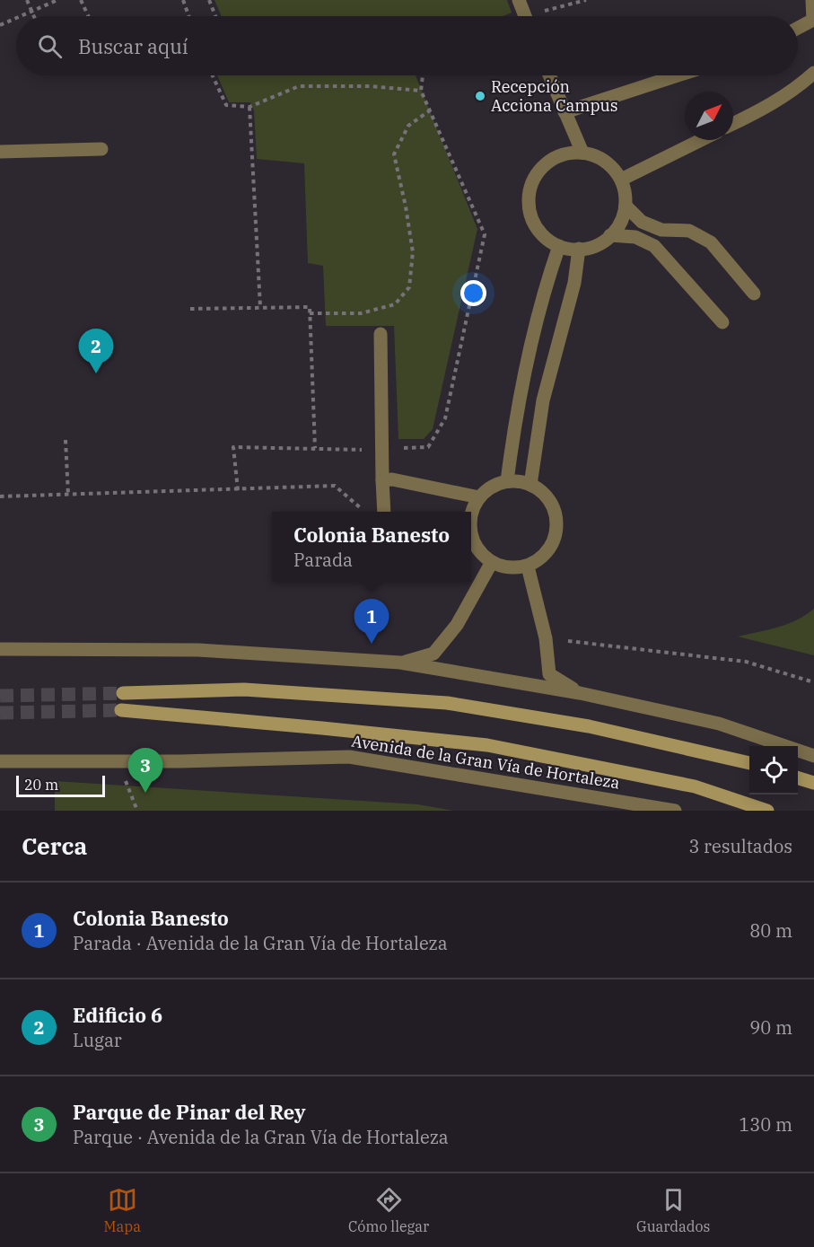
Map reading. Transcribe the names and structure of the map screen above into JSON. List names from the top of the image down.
{
  "streets": {
    "main road": ["Avenida de la Gran Vía de Hortaleza"]
  },
  "places": ["Recepción Acciona Campus"],
  "scale_bar": "20 m",
  "north": "top right",
  "page": {
    "search": "Buscar aquí",
    "pins": ["2", "1", "3"],
    "popup": ["Colonia Banesto", "Parada"],
    "scale": "20 m",
    "heading": ["Cerca", "3 resultados"],
    "list": [
      {
        "mark": "1",
        "name": "Colonia Banesto",
        "note": "Parada · Avenida de la Gran Vía de Hortaleza",
        "value": "80 m"
      },
      {
        "mark": "2",
        "name": "Edificio 6",
        "note": "Lugar",
        "value": "90 m"
      },
      {
        "mark": "3",
        "name": "Parque de Pinar del Rey",
        "note": "Parque · Avenida de la Gran Vía de Hortaleza",
        "value": "130 m"
      }
    ],
    "nav": ["Mapa", "Cómo llegar", "Guardados"]
  }
}
